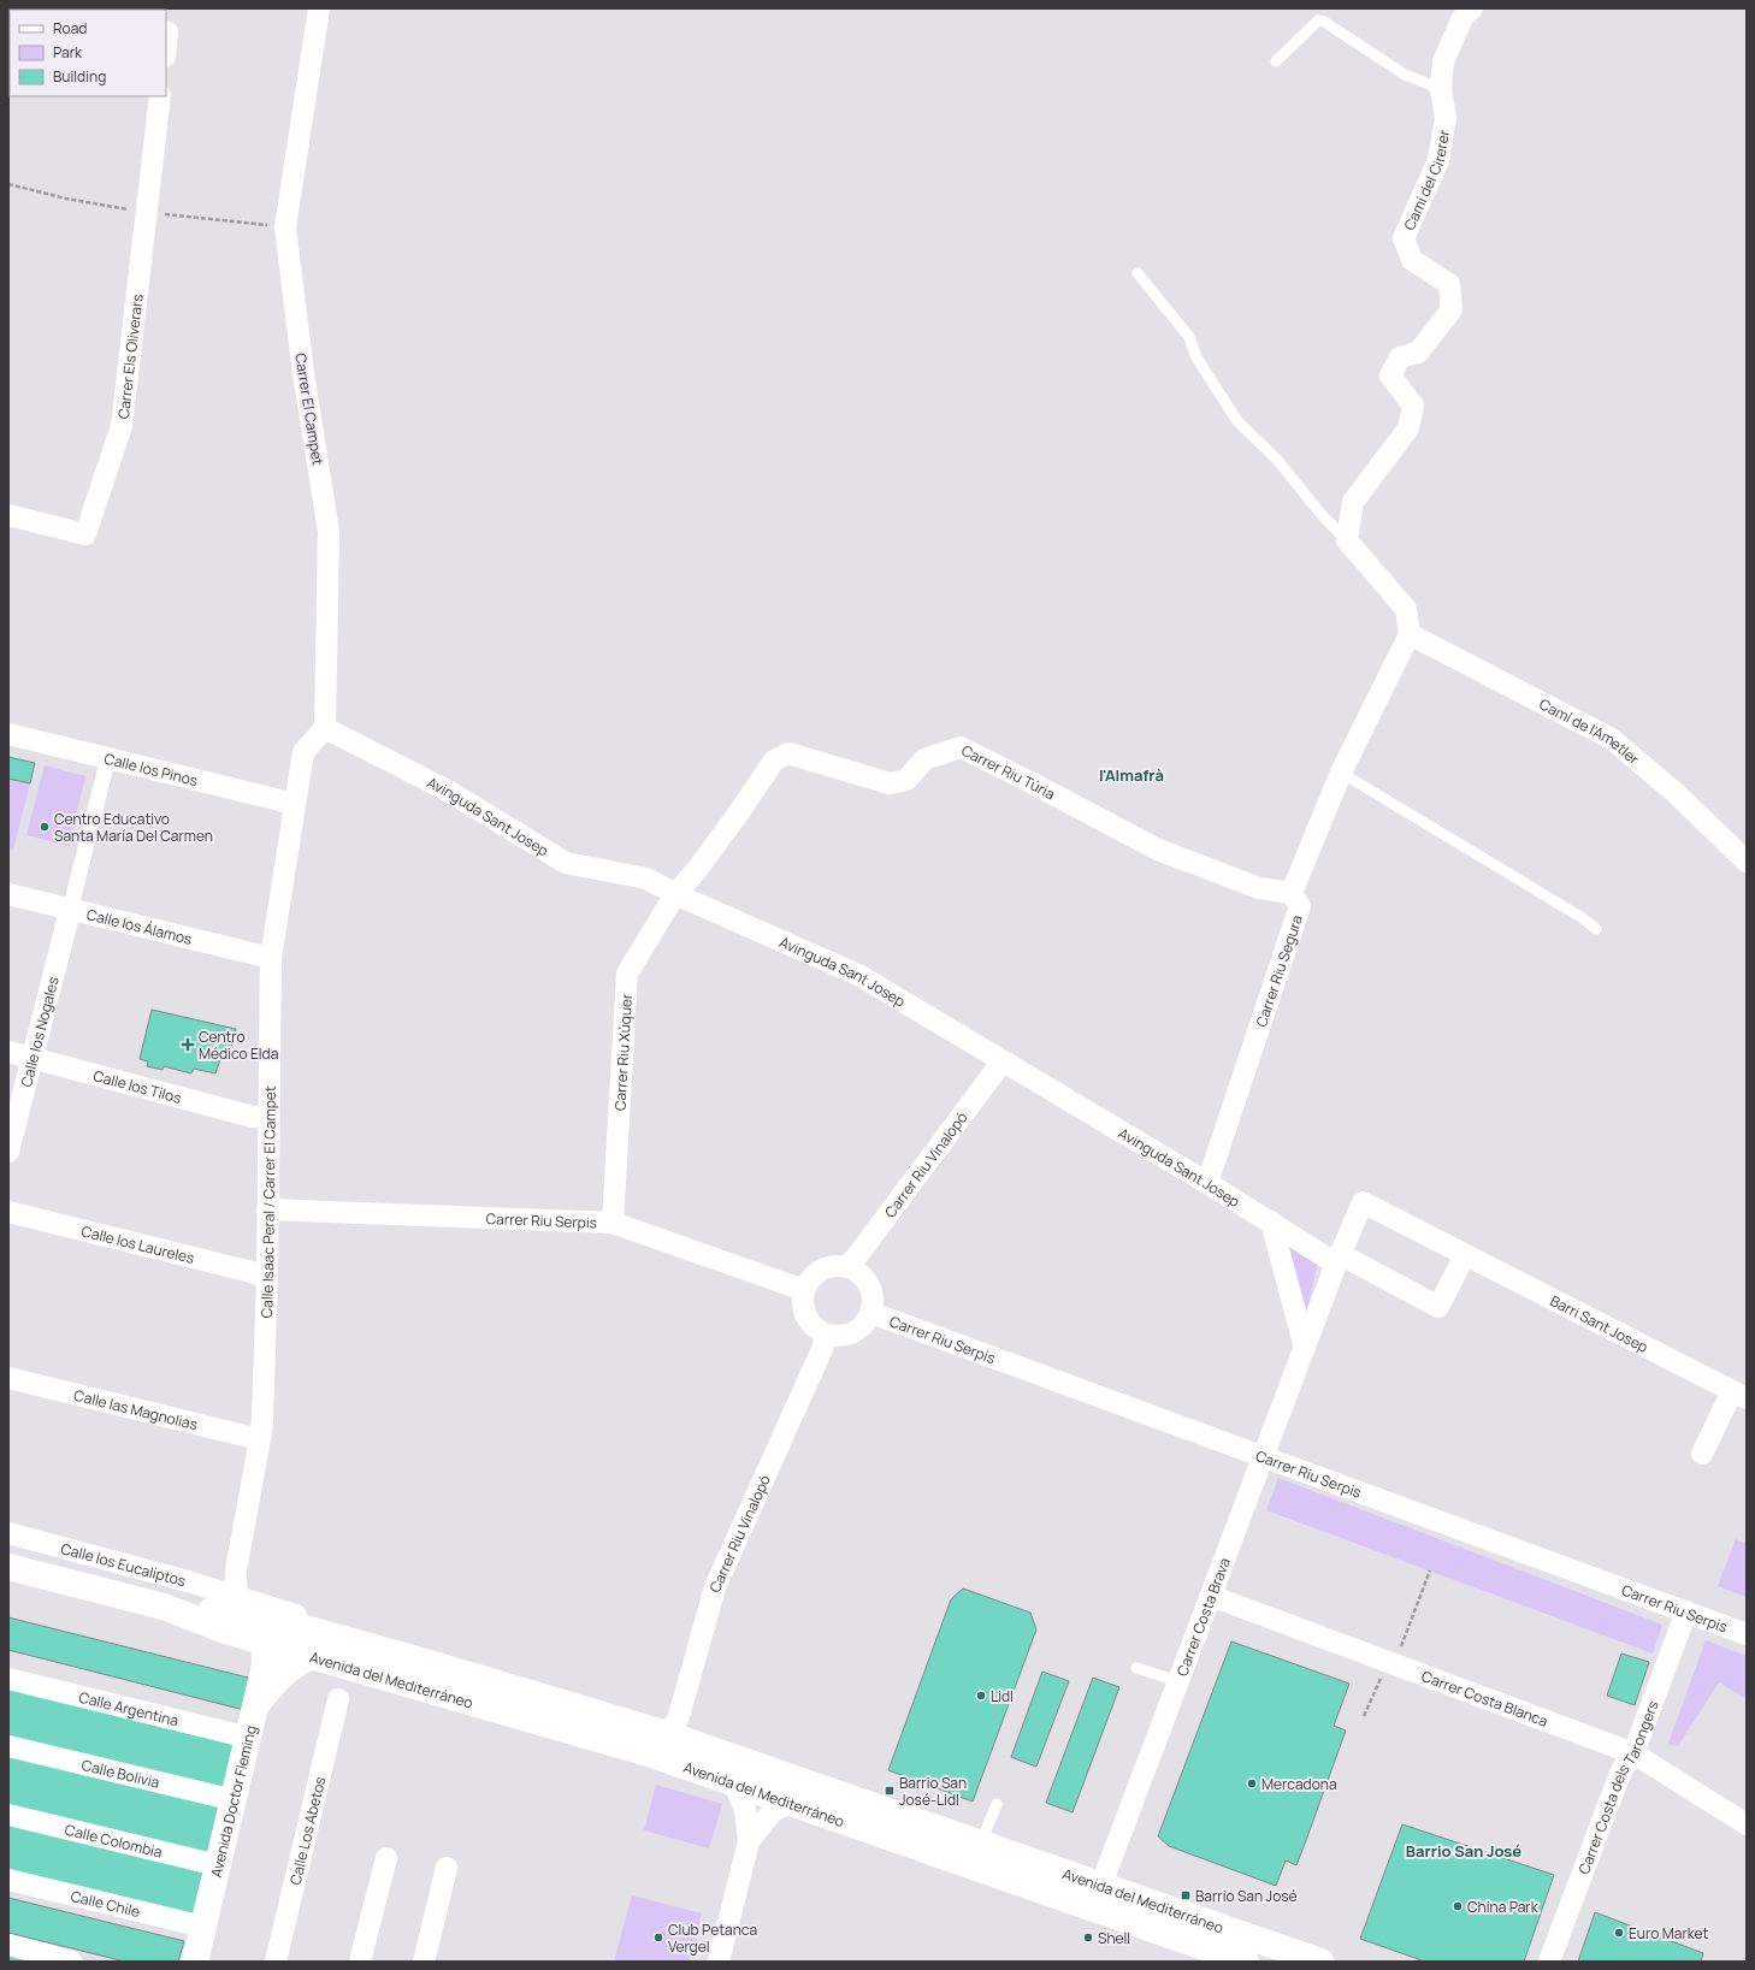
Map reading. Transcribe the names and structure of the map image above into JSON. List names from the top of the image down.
{
  "streets": {
    "street": [
      "Camí del Cirerer",
      "Carrer Els Oliverars",
      "Carrer El Campet",
      "Camí de l'Ametler",
      "Calle los Pinos",
      "Carrer Riu Túria",
      "Avinguda Sant Josep",
      "Calle los Álamos",
      "Carrer Riu Segura",
      "Calle los Nogales",
      "Carrer Riu Xúquer",
      "Calle los Tilos",
      "Carrer Riu Vinalopó",
      "Calle Isaac Peral / Carrer El Campet",
      "Carrer Riu Serpis",
      "Calle los Laureles",
      "Barri Sant Josep",
      "Calle las Magnolias",
      "Calle los Eucaliptos",
      "Carrer Costa Brava",
      "Avenida del Mediterráneo",
      "Carrer Costa Blanca",
      "Calle Argentina",
      "Calle Bolivia",
      "Carrer Costa dels Tarongers",
      "Avenida Doctor Fleming",
      "Calle Los Abetos",
      "Calle Colombia",
      "Calle Chile"
    ]
  },
  "crossings": [
    ["Carrer El Campet", "Avinguda Sant Josep"],
    ["Camí de l'Ametler", "Carrer Riu Segura"],
    ["Calle los Pinos", "Calle Isaac Peral / Carrer El Campet"],
    ["Carrer Riu Túria", "Avinguda Sant Josep"],
    ["Carrer Riu Túria", "Carrer Riu Segura"],
    ["Carrer Riu Túria", "Carrer Riu Xúquer"],
    ["Avinguda Sant Josep", "Carrer Riu Segura"],
    ["Avinguda Sant Josep", "Carrer Riu Xúquer"],
    ["Avinguda Sant Josep", "Carrer Riu Vinalopó"],
    ["Avinguda Sant Josep", "Barri Sant Josep"],
    ["Avinguda Sant Josep", "Carrer Costa Brava"],
    ["Calle los Álamos", "Calle los Nogales"],
    ["Calle los Álamos", "Calle Isaac Peral / Carrer El Campet"],
    ["Calle los Nogales", "Calle los Tilos"],
    ["Carrer Riu Xúquer", "Carrer Riu Serpis"],
    ["Calle los Tilos", "Calle Isaac Peral / Carrer El Campet"],
    ["Carrer Riu Vinalopó", "Carrer Riu Serpis"],
    ["Carrer Riu Vinalopó", "Avenida del Mediterráneo"],
    ["Calle Isaac Peral / Carrer El Campet", "Carrer Riu Serpis"],
    ["Calle Isaac Peral / Carrer El Campet", "Calle los Laureles"],
    ["Calle Isaac Peral / Carrer El Campet", "Calle las Magnolias"],
    ["Calle Isaac Peral / Carrer El Campet", "Calle los Eucaliptos"],
    ["Calle Isaac Peral / Carrer El Campet", "Avenida del Mediterráneo"],
    ["Carrer Riu Serpis", "Carrer Costa Brava"],
    ["Carrer Riu Serpis", "Carrer Costa dels Tarongers"],
    ["Barri Sant Josep", "Carrer Costa Brava"],
    ["Calle los Eucaliptos", "Avenida del Mediterráneo"],
    ["Carrer Costa Brava", "Avenida del Mediterráneo"],
    ["Carrer Costa Brava", "Carrer Costa Blanca"],
    ["Avenida del Mediterráneo", "Avenida Doctor Fleming"],
    ["Carrer Costa Blanca", "Carrer Costa dels Tarongers"],
    ["Calle Argentina", "Avenida Doctor Fleming"],
    ["Calle Bolivia", "Avenida Doctor Fleming"],
    ["Avenida Doctor Fleming", "Calle Colombia"],
    ["Avenida Doctor Fleming", "Calle Chile"]
  ],
  "districts": ["l'Almafrà", "Barrio San José"],
  "places": {
    "other": [
      "Centro Educativo Santa María Del Carmen",
      "Lidl",
      "Mercadona",
      "China Park",
      "Euro Market",
      "Club Petanca Vergel",
      "Shell"
    ],
    "health": ["Centro Médico Elda"],
    "transit": ["Barrio San José-Lidl", "Barrio San José"]
  },
  "legend": ["Road", "Park", "Building"]
}
